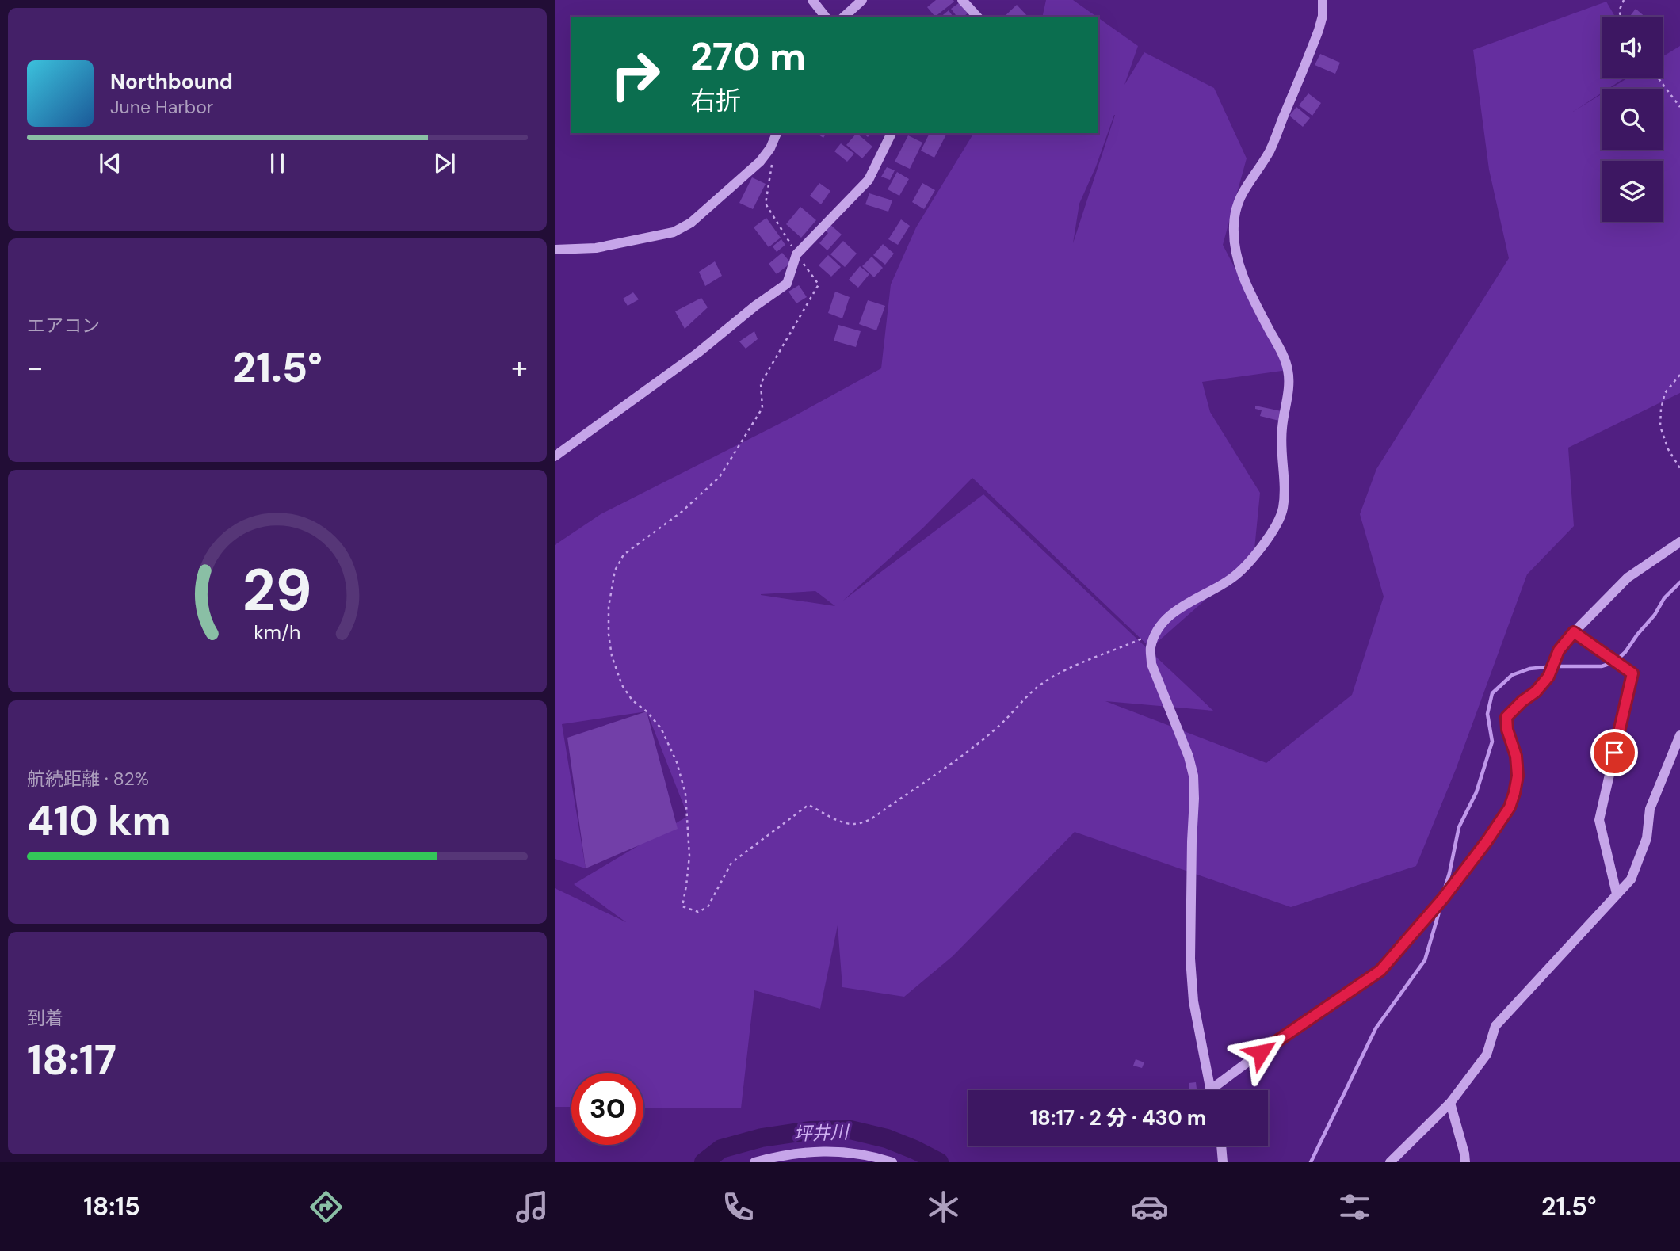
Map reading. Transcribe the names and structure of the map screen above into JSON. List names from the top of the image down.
{
  "water": ["坪井川"],
  "page": {
    "turn": ["270 m", "右折"],
    "song": ["Northbound", "June Harbor"],
    "tile": [
      "エアコン",
      ["航続距離 · 82%", "410 km"],
      ["到着", "18:17"]
    ],
    "heat": ["−", "21.5°", "+"],
    "limit": "30",
    "trip": "18:17 · 2 分 · 430 m",
    "tabs": ["18:15", "21.5°"],
    "gauge": ["29", "km/h"]
  }
}
